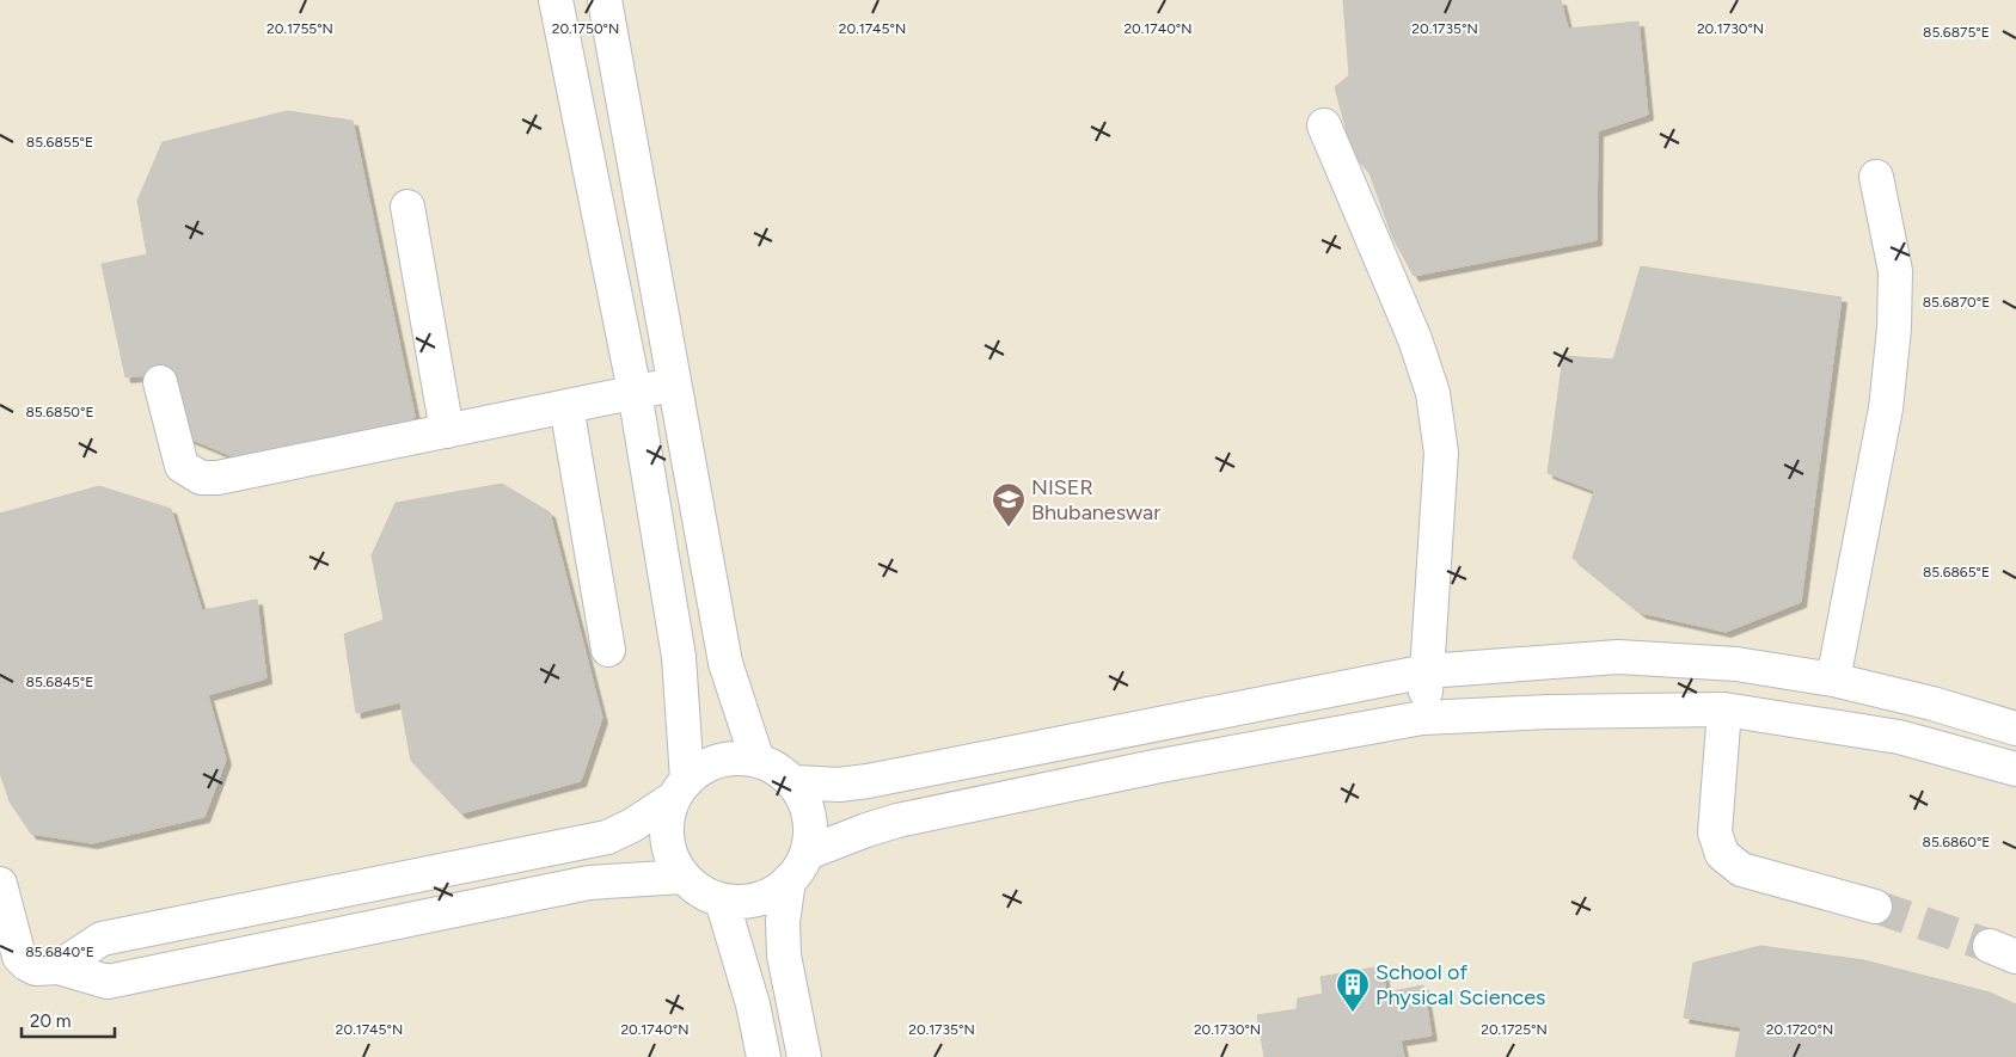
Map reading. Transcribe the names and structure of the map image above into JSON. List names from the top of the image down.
{
  "places": {
    "school or university": ["NISER Bhubaneswar"],
    "building": ["School of Physical Sciences"]
  },
  "scale_bar": "20 m",
  "coordinates": [
    "20.1750°N",
    "20.1745°N",
    "20.1740°N",
    "20.1735°N",
    "20.1730°N",
    "20.1755°N",
    "85.6875°E",
    "85.6855°E",
    "85.6870°E",
    "85.6850°E",
    "85.6865°E",
    "85.6845°E",
    "85.6860°E",
    "85.6840°E",
    "20.1725°N",
    "20.1720°N"
  ]
}
